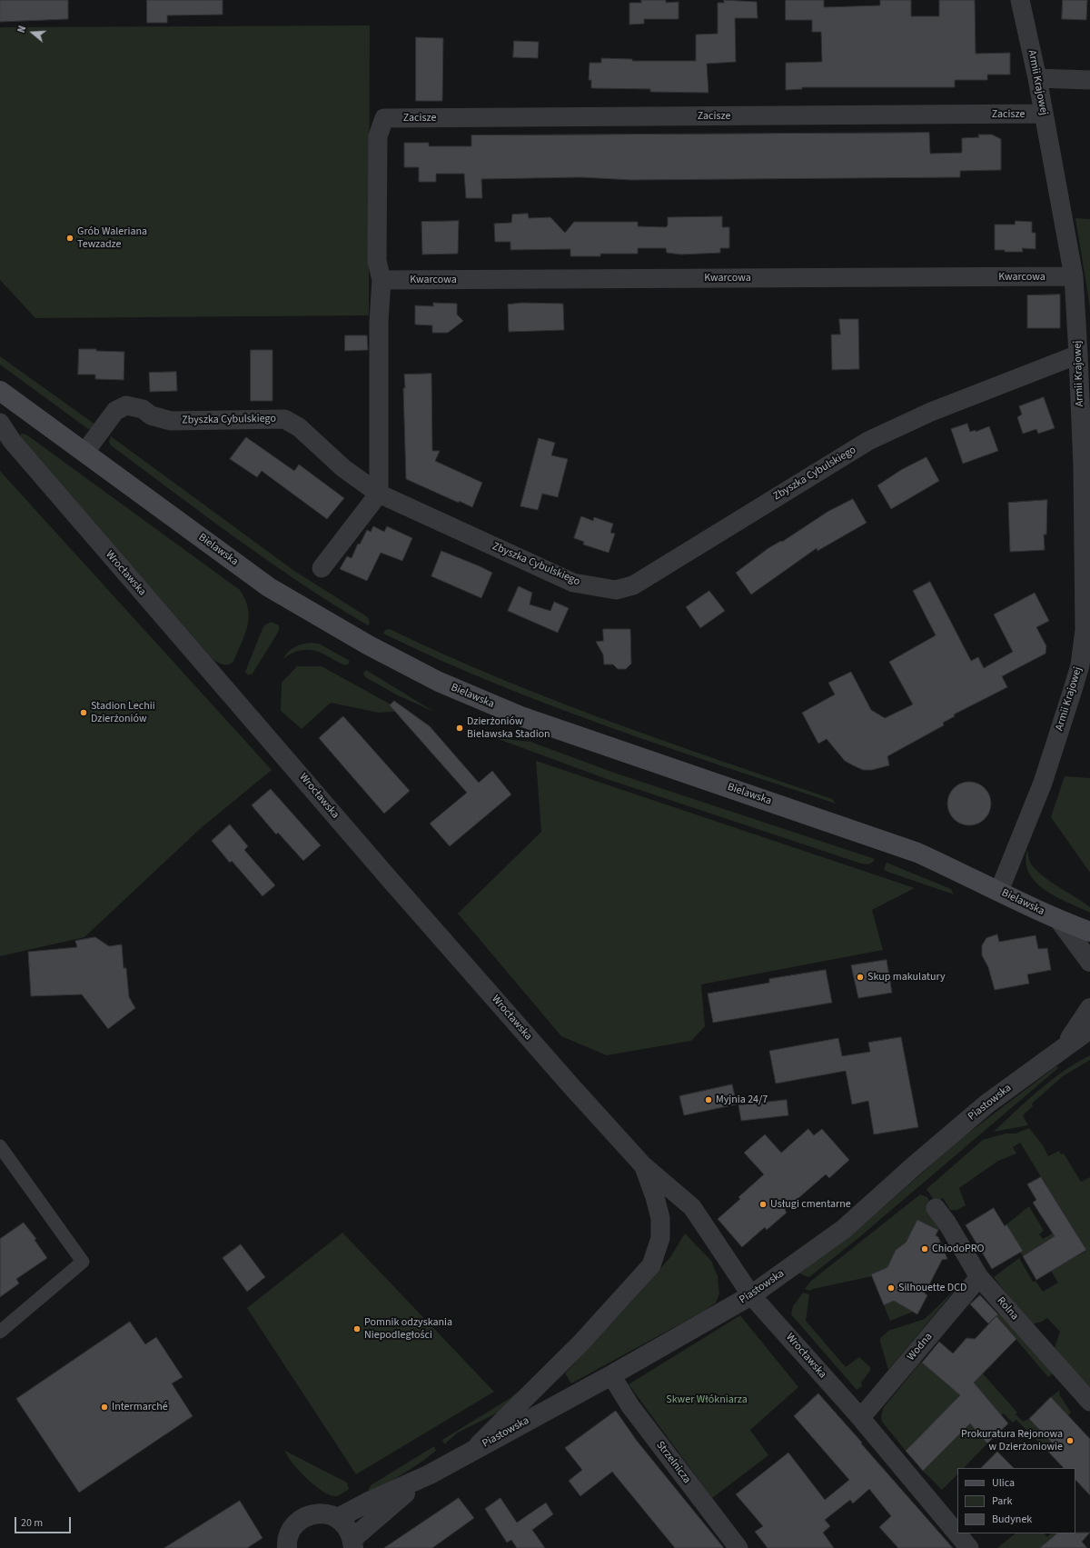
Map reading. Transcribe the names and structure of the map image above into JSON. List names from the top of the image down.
{
  "streets": {
    "main road": ["Bielawska"],
    "street": [
      "Armii Krajowej",
      "Zacisze",
      "Kwarcowa",
      "Zbyszka Cybulskiego",
      "Wrocławska",
      "Piastowska",
      "Rolna",
      "Wodna",
      "Strzelnicza"
    ]
  },
  "crossings": [
    ["Armii Krajowej", "Zacisze"],
    ["Armii Krajowej", "Kwarcowa"],
    ["Armii Krajowej", "Zbyszka Cybulskiego"],
    ["Armii Krajowej", "Bielawska"],
    ["Zacisze", "Kwarcowa"],
    ["Zbyszka Cybulskiego", "Bielawska"],
    ["Wrocławska", "Piastowska"],
    ["Wrocławska", "Wodna"],
    ["Piastowska", "Strzelnicza"],
    ["Rolna", "Wodna"]
  ],
  "parks": ["Skwer Włókniarza"],
  "places": [
    "Grób Waleriana Tewzadze",
    "Stadion Lechii Dzierżoniów",
    "Dzierżoniów Bielawska Stadion",
    "Skup makulatury",
    "Myjnia 24/7",
    "Usługi cmentarne",
    "ChiodoPRO",
    "Silhouette DCD",
    "Pomnik odzyskania Niepodległości",
    "Intermarché",
    "Prokuratura Rejonowa w Dzierżoniowie"
  ],
  "legend": ["Ulica", "Park", "Budynek"],
  "scale_bar": "20 m",
  "north": "left"
}
